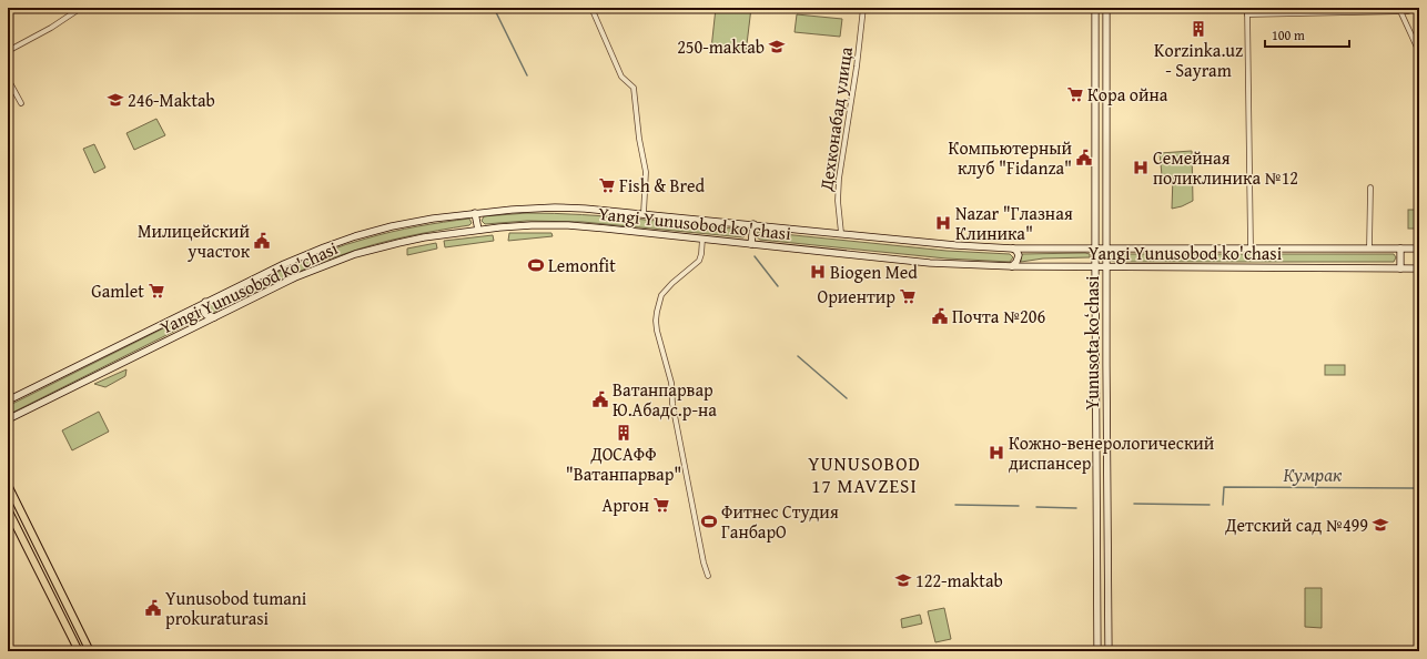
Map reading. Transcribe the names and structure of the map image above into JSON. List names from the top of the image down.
{
  "streets": {
    "main road": ["Yangi Yunusobod ko'chasi", "Yunusota koʻchasi"],
    "street": ["Дехконабад улица"]
  },
  "crossings": [
    ["Дехконабад улица", "Yangi Yunusobod ko'chasi"],
    ["Yangi Yunusobod ko'chasi", "Yunusota koʻchasi"]
  ],
  "districts": ["YUNUSOBOD 17 MAVZESI"],
  "water": ["Кумрак"],
  "places": {
    "building": ["Korzinka.uz - Sayram", "ДОСАФФ \"Ватанпарвар\""],
    "school or university": [
      "250-maktab",
      "246-Maktab",
      "Детский сад №499",
      "122-maktab"
    ],
    "supermarket": [
      "Кора ойна",
      "Fish & Bred",
      "Gamlet",
      "Ориентир",
      "Аргон"
    ],
    "public building": [
      "Компьютерный клуб \"Fidanza\"",
      "Милицейский участок",
      "Почта №206",
      "Ватанпарвар Ю.Абадс.р-на",
      "Yunusobod tumani prokuraturasi"
    ],
    "hospital": [
      "Семейная поликлиника №12",
      "Nazar \"Глазная Клиника\"",
      "Biogen Med",
      "Кожно-венерологический диспансер"
    ],
    "sports": ["Lemonfit", "Фитнес Студия ГанбарО"]
  },
  "scale_bar": "100 m"
}
